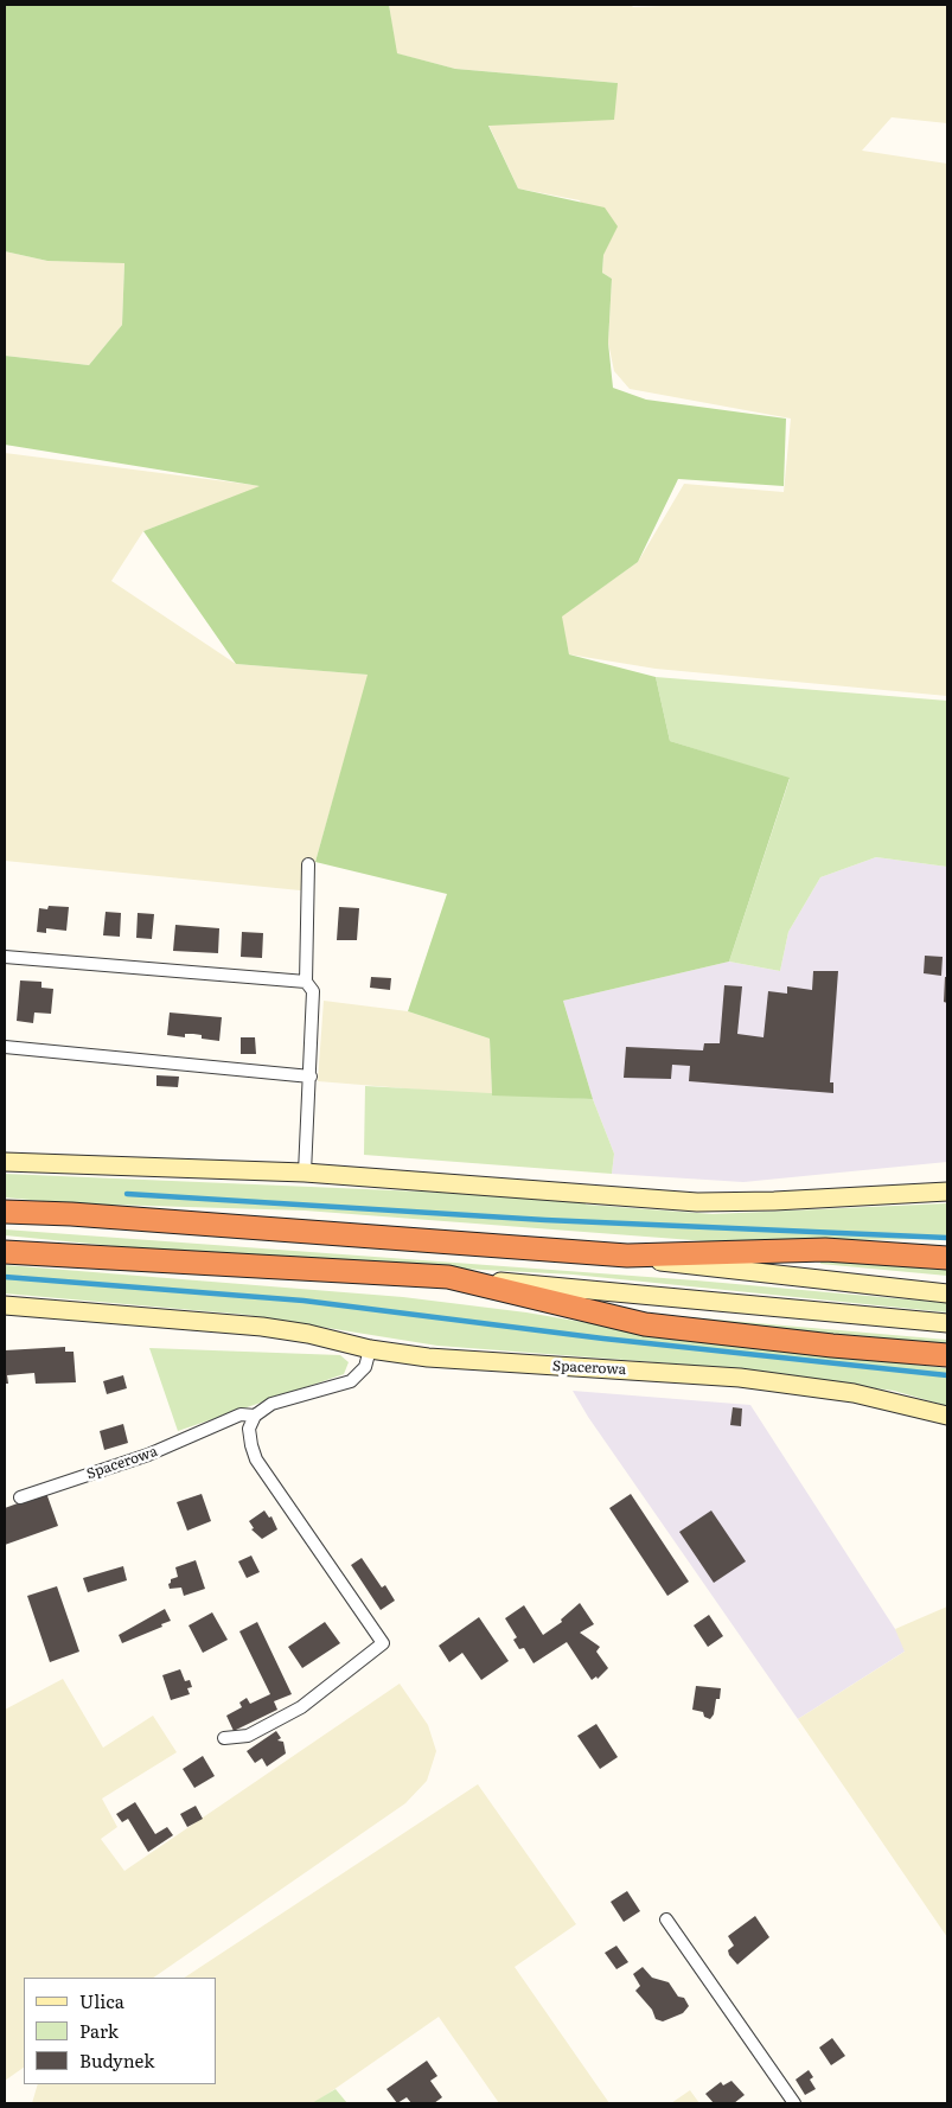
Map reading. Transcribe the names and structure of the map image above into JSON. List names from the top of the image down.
{
  "streets": {
    "street": ["Spacerowa"]
  },
  "legend": ["Ulica", "Park", "Budynek"]
}
